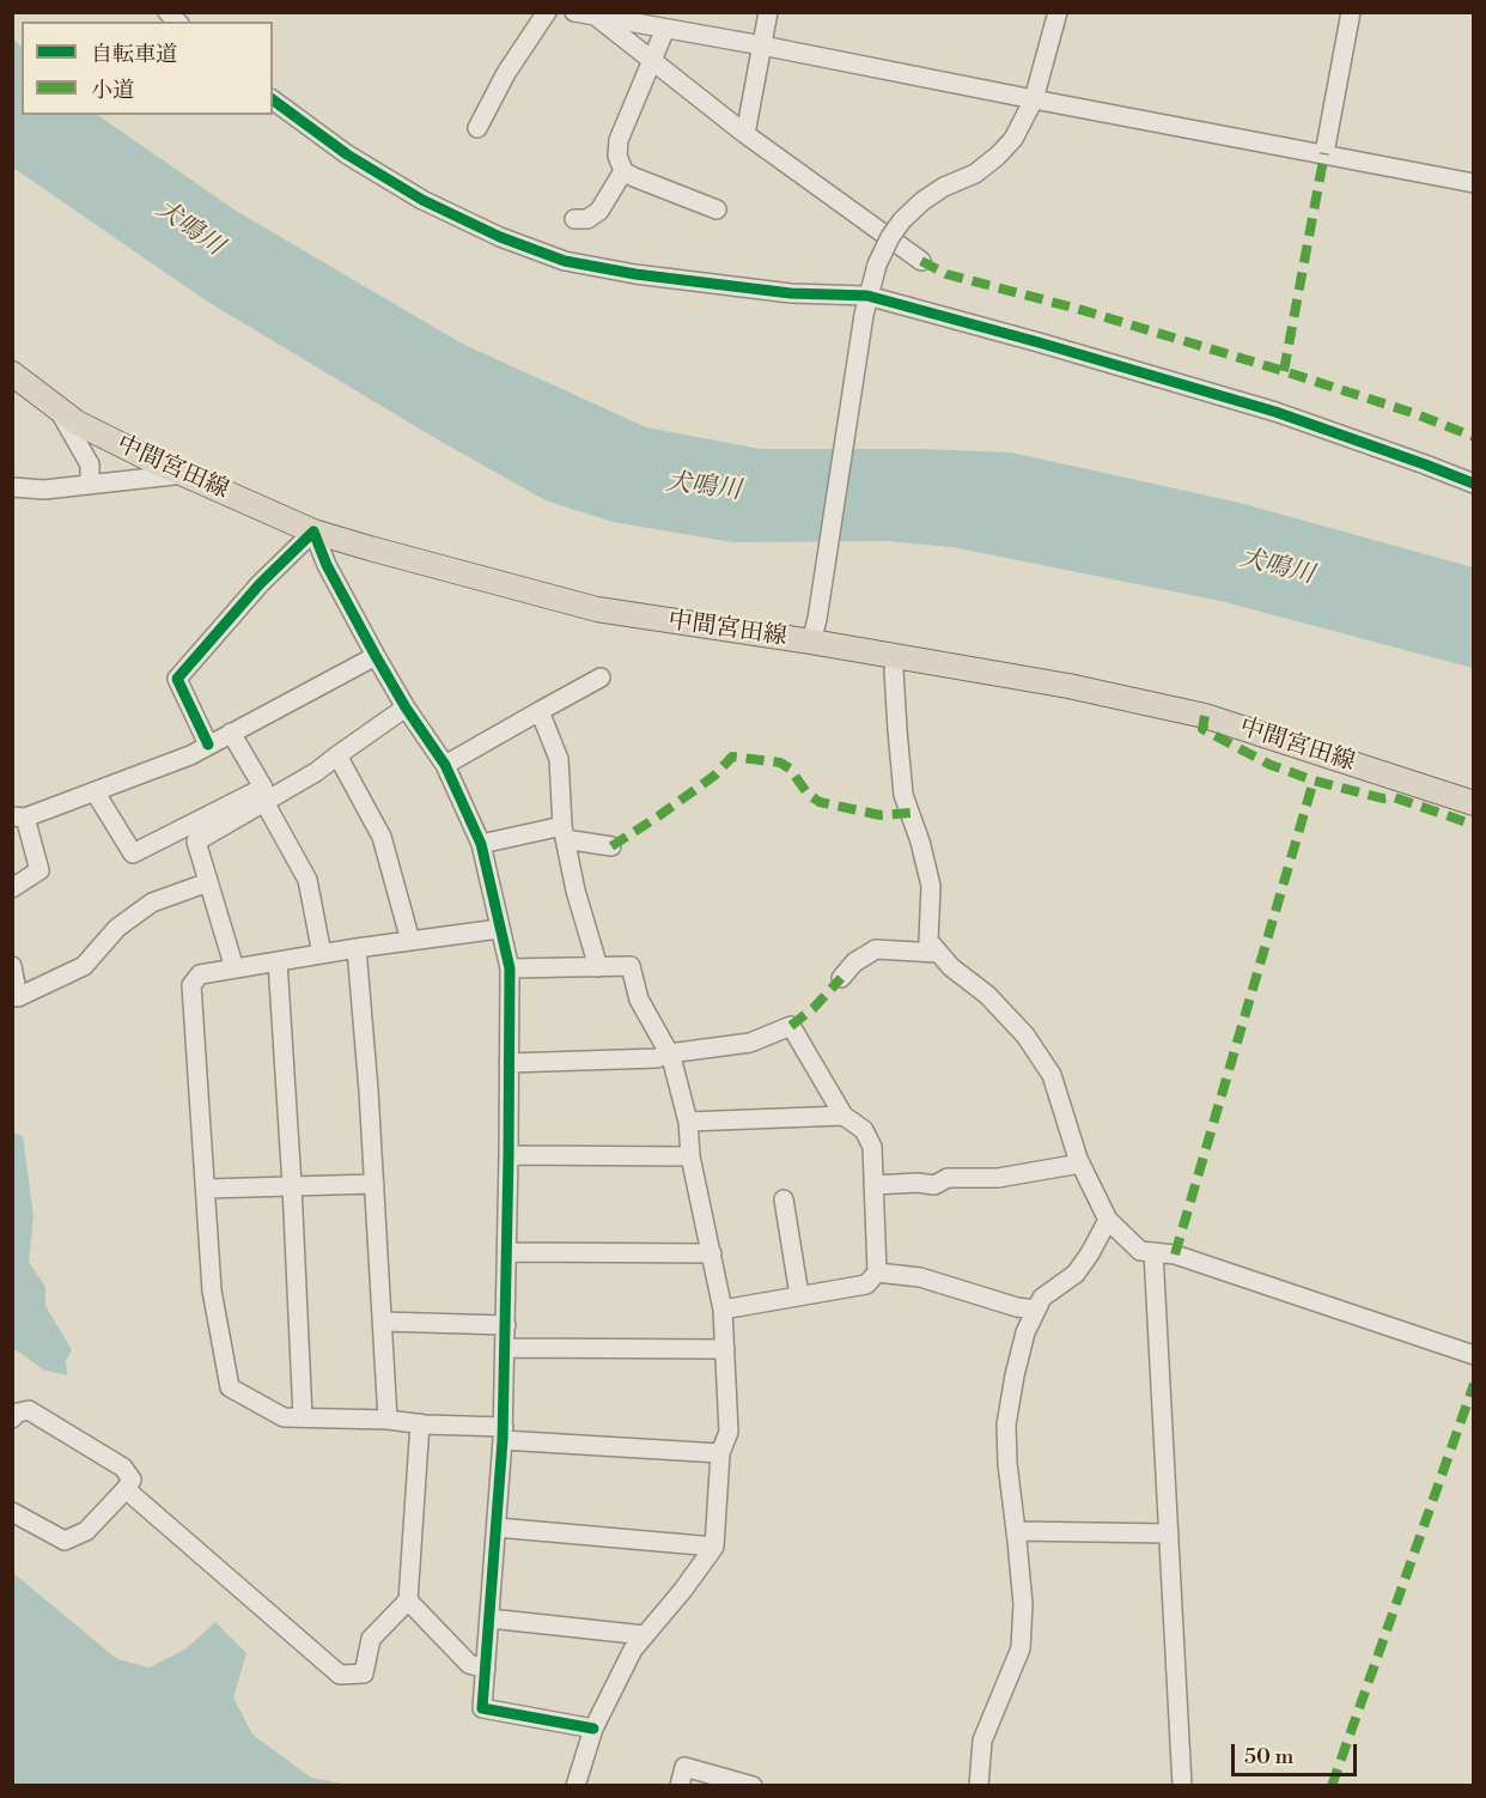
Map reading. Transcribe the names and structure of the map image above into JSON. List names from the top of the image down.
{
  "streets": {
    "main road": ["中間宮田線"]
  },
  "water": ["犬鳴川"],
  "legend": ["自転車道", "小道"],
  "scale_bar": "50 m"
}
